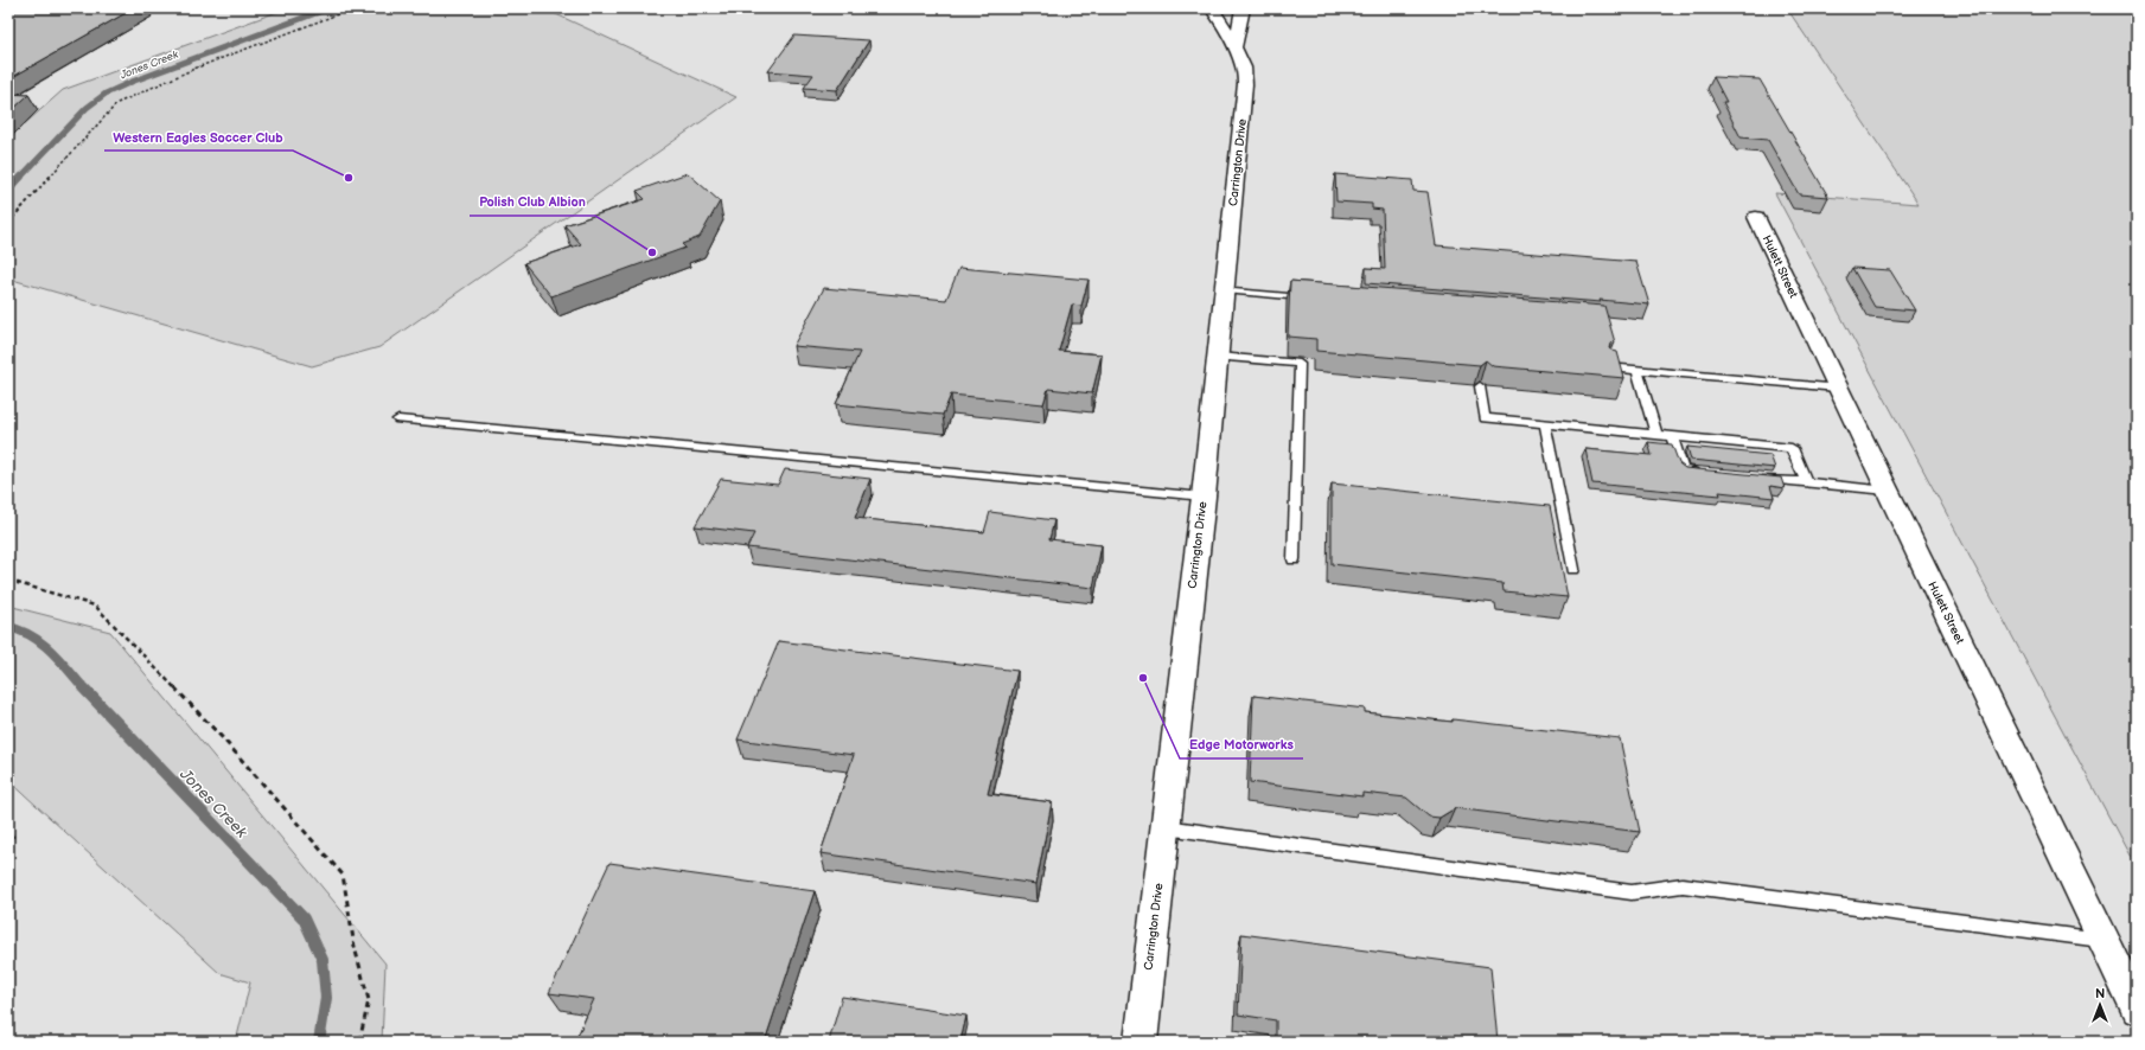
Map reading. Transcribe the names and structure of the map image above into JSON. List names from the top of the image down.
{
  "streets": {
    "street": ["Carrington Drive", "Hulett Street"]
  },
  "water": ["Jones Creek"],
  "places": ["Western Eagles Soccer Club", "Polish Club Albion", "Edge Motorworks"],
  "north": "top"
}
